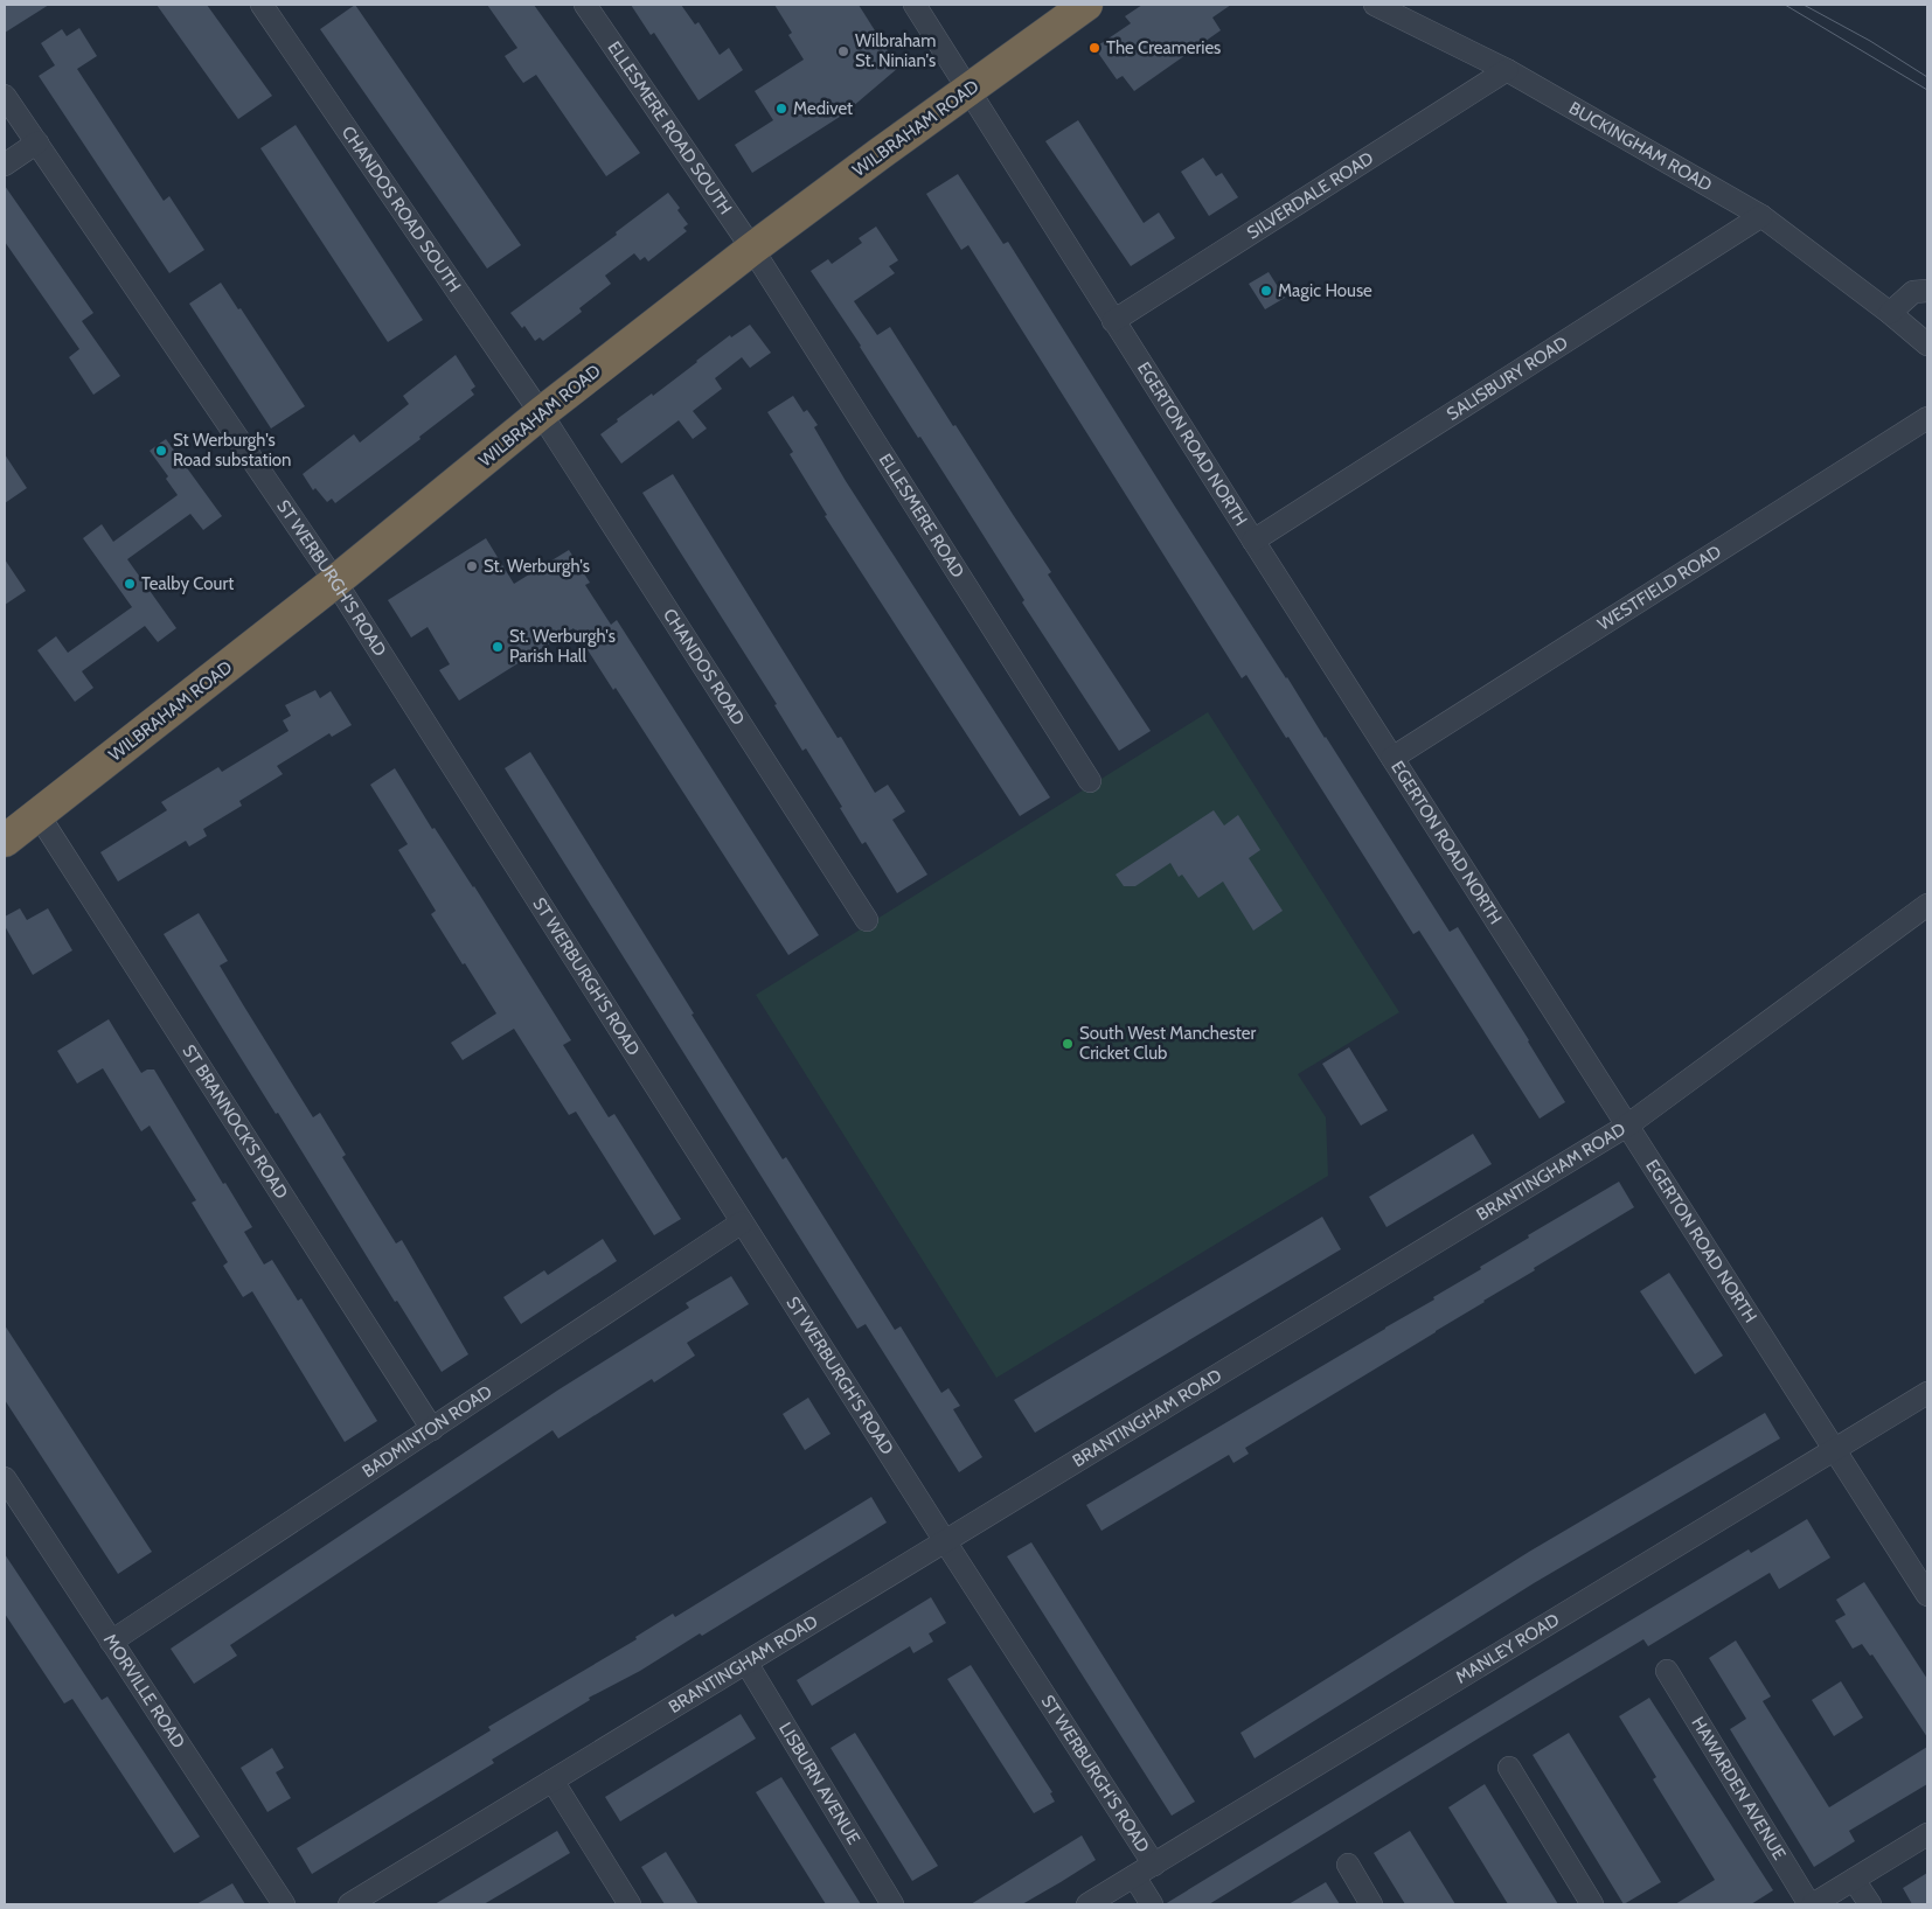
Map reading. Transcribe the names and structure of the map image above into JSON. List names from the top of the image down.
{
  "streets": {
    "highway": ["WILBRAHAM ROAD"],
    "street": [
      "ELLESMERE ROAD SOUTH",
      "BUCKINGHAM ROAD",
      "SILVERDALE ROAD",
      "CHANDOS ROAD SOUTH",
      "SALISBURY ROAD",
      "EGERTON ROAD NORTH",
      "ELLESMERE ROAD",
      "ST WERBURGH'S ROAD",
      "WESTFIELD ROAD",
      "CHANDOS ROAD",
      "ST BRANNOCK'S ROAD",
      "BRANTINGHAM ROAD",
      "BADMINTON ROAD",
      "MANLEY ROAD",
      "MORVILLE ROAD",
      "LISBURN AVENUE",
      "HAWARDEN AVENUE"
    ]
  },
  "crossings": [
    ["ELLESMERE ROAD SOUTH", "WILBRAHAM ROAD"],
    ["ELLESMERE ROAD SOUTH", "ELLESMERE ROAD"],
    ["WILBRAHAM ROAD", "CHANDOS ROAD SOUTH"],
    ["WILBRAHAM ROAD", "EGERTON ROAD NORTH"],
    ["WILBRAHAM ROAD", "ELLESMERE ROAD"],
    ["WILBRAHAM ROAD", "ST WERBURGH'S ROAD"],
    ["WILBRAHAM ROAD", "CHANDOS ROAD"],
    ["WILBRAHAM ROAD", "ST BRANNOCK'S ROAD"],
    ["BUCKINGHAM ROAD", "SILVERDALE ROAD"],
    ["BUCKINGHAM ROAD", "SALISBURY ROAD"],
    ["SILVERDALE ROAD", "EGERTON ROAD NORTH"],
    ["CHANDOS ROAD SOUTH", "CHANDOS ROAD"],
    ["SALISBURY ROAD", "EGERTON ROAD NORTH"],
    ["EGERTON ROAD NORTH", "WESTFIELD ROAD"],
    ["EGERTON ROAD NORTH", "BRANTINGHAM ROAD"],
    ["EGERTON ROAD NORTH", "MANLEY ROAD"],
    ["ST WERBURGH'S ROAD", "BRANTINGHAM ROAD"],
    ["ST WERBURGH'S ROAD", "BADMINTON ROAD"],
    ["ST WERBURGH'S ROAD", "MANLEY ROAD"],
    ["ST BRANNOCK'S ROAD", "BADMINTON ROAD"],
    ["BRANTINGHAM ROAD", "LISBURN AVENUE"],
    ["BADMINTON ROAD", "MORVILLE ROAD"]
  ],
  "places": [
    "The Creameries",
    "Wilbraham St. Ninian's",
    "Medivet",
    "Magic House",
    "St Werburgh's Road substation",
    "St. Werburgh's",
    "Tealby Court",
    "St. Werburgh's Parish Hall",
    "South West Manchester Cricket Club"
  ]
}
